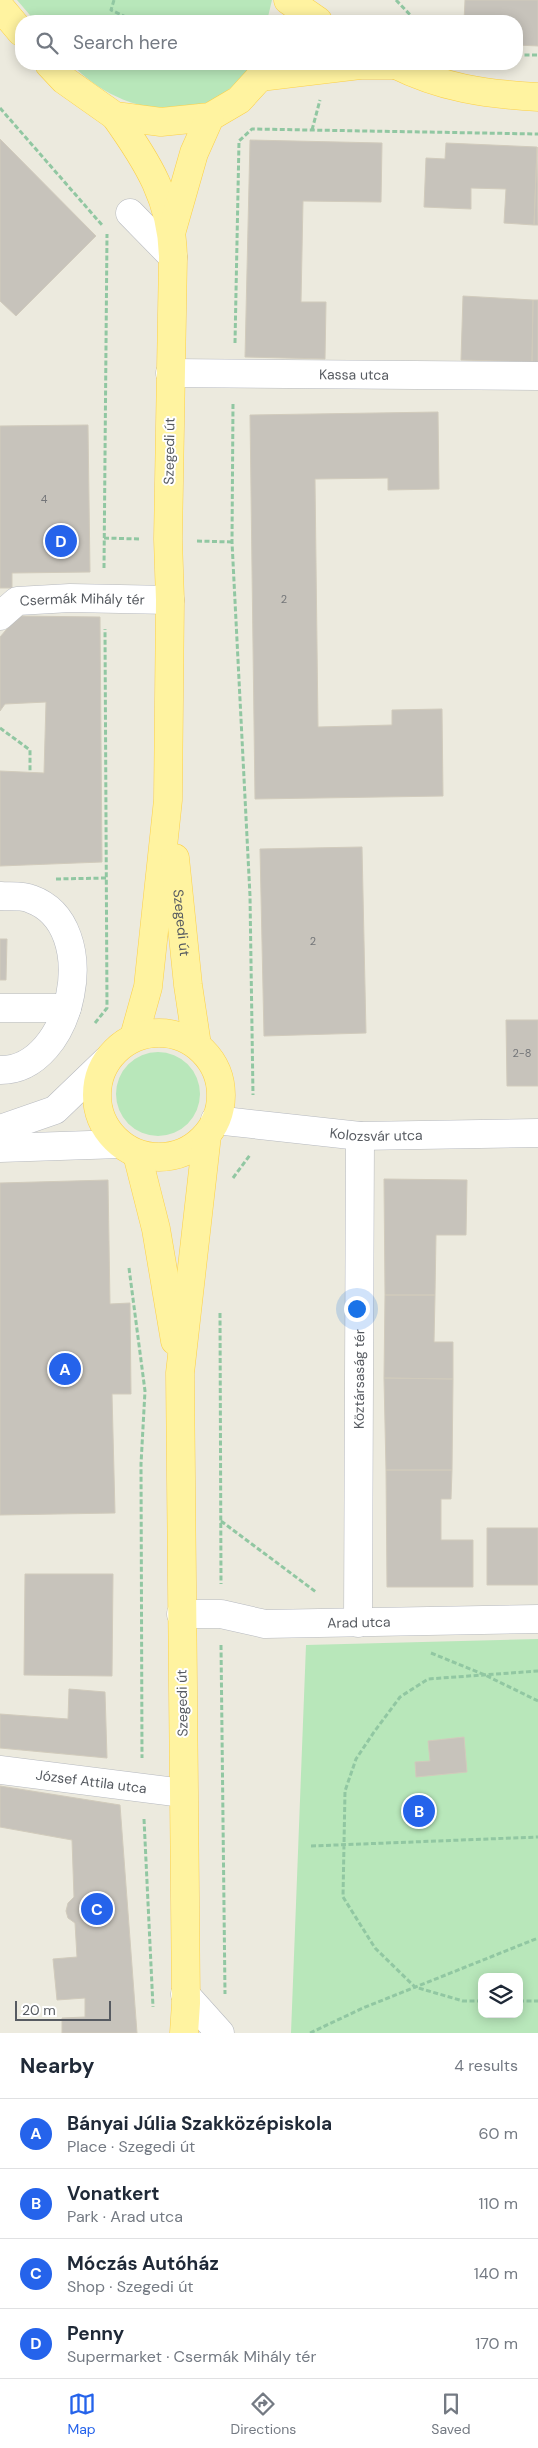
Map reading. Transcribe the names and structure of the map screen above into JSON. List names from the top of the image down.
{
  "streets": {
    "main road": ["Szegedi út"],
    "street": [
      "Kassa utca",
      "Csermák Mihály tér",
      "Kolozsvár utca",
      "Köztársaság tér",
      "Arad utca",
      "József Attila utca"
    ]
  },
  "crossings": [
    ["Kassa utca", "Szegedi út"],
    ["Szegedi út", "Csermák Mihály tér"],
    ["Szegedi út", "Kolozsvár utca"],
    ["Szegedi út", "Arad utca"],
    ["Szegedi út", "József Attila utca"],
    ["Kolozsvár utca", "Köztársaság tér"],
    ["Köztársaság tér", "Arad utca"]
  ],
  "house_numbers": [
    "4",
    "2",
    "2",
    "2-8"
  ],
  "scale_bar": "20 m",
  "page": {
    "search": "Search here",
    "pins": [
      "D",
      "A",
      "B",
      "C"
    ],
    "scale": "20 m",
    "heading": ["Nearby", "4 results"],
    "list": [
      {
        "mark": "A",
        "name": "Bányai Júlia Szakközépiskola",
        "note": "Place · Szegedi út",
        "value": "60 m"
      },
      {
        "mark": "B",
        "name": "Vonatkert",
        "note": "Park · Arad utca",
        "value": "110 m"
      },
      {
        "mark": "C",
        "name": "Móczás Autóház",
        "note": "Shop · Szegedi út",
        "value": "140 m"
      },
      {
        "mark": "D",
        "name": "Penny",
        "note": "Supermarket · Csermák Mihály tér",
        "value": "170 m"
      }
    ],
    "nav": ["Map", "Directions", "Saved"]
  }
}
